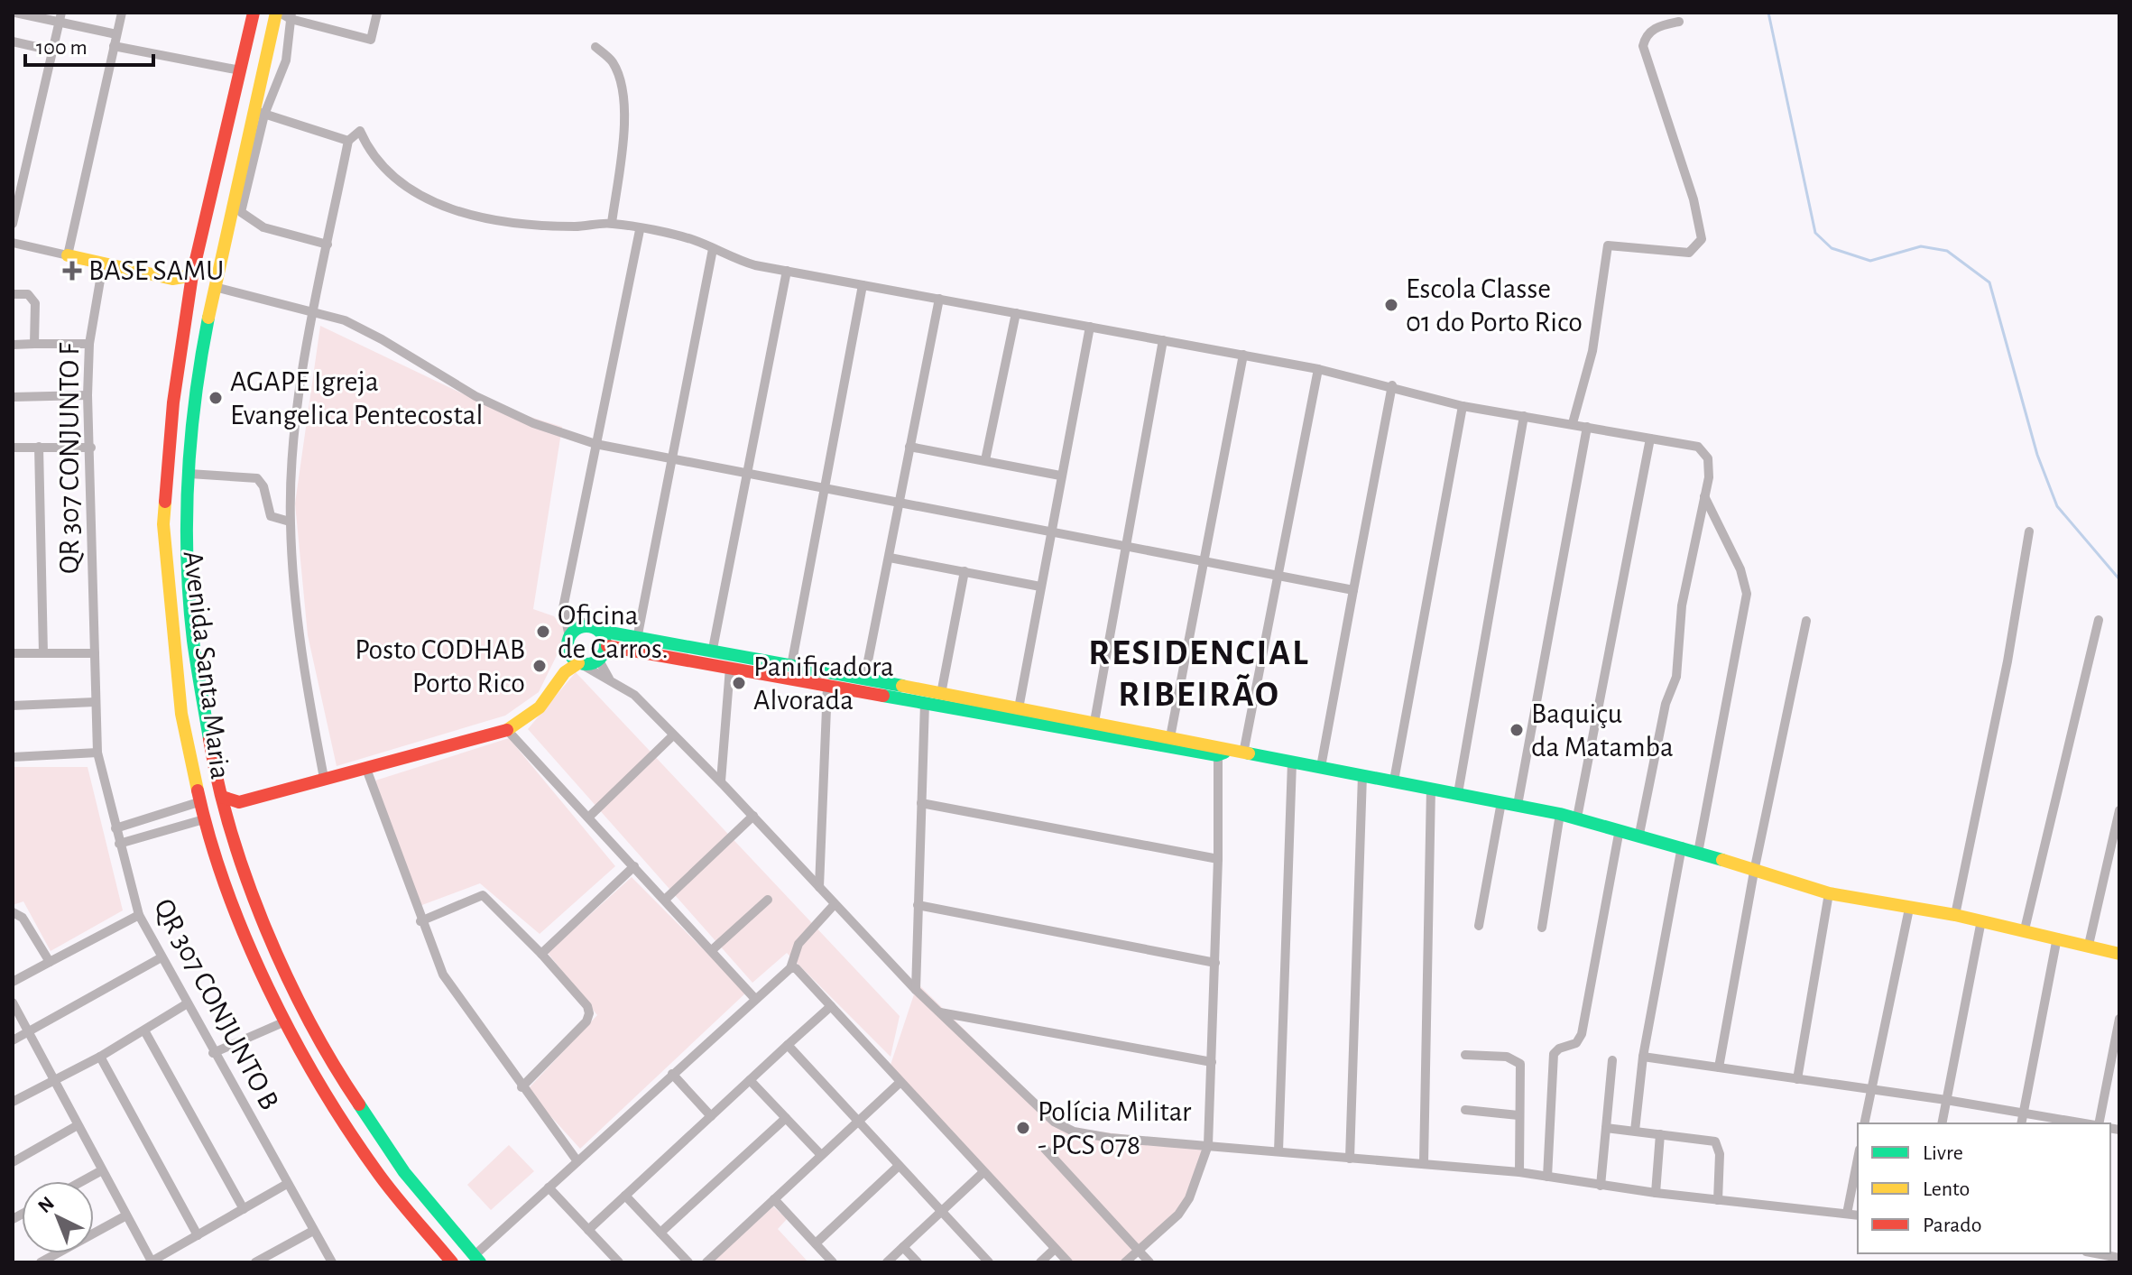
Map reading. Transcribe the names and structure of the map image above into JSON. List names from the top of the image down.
{
  "streets": {
    "street": ["QR 307 CONJUNTO F", "Avenida Santa Maria", "QR 307 CONJUNTO B"]
  },
  "crossings": [
    ["QR 307 CONJUNTO F", "QR 307 CONJUNTO B"]
  ],
  "districts": ["RESIDENCIAL RIBEIRÃO"],
  "places": {
    "health": ["BASE SAMU"],
    "other": [
      "Escola Classe 01 do Porto Rico",
      "AGAPE Igreja Evangelica Pentecostal",
      "Oficina de Carros.",
      "Posto CODHAB Porto Rico",
      "Panificadora Alvorada",
      "Baquiçu da Matamba",
      "Polícia Militar - PCS 078"
    ]
  },
  "legend": ["Livre", "Lento", "Parado"],
  "scale_bar": "100 m",
  "north": "top left"
}
